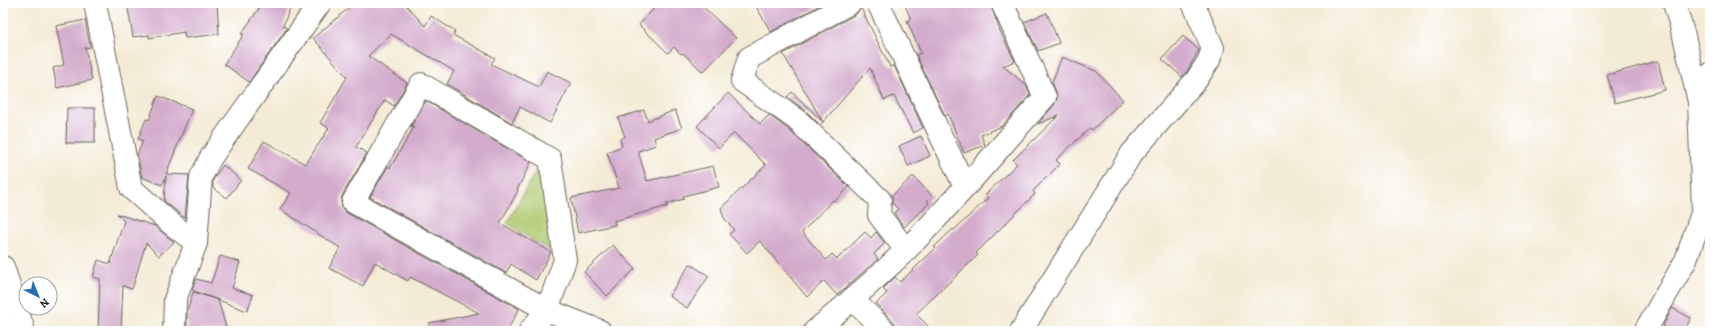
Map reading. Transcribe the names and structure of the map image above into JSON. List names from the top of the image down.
{
  "north": "bottom right"
}
